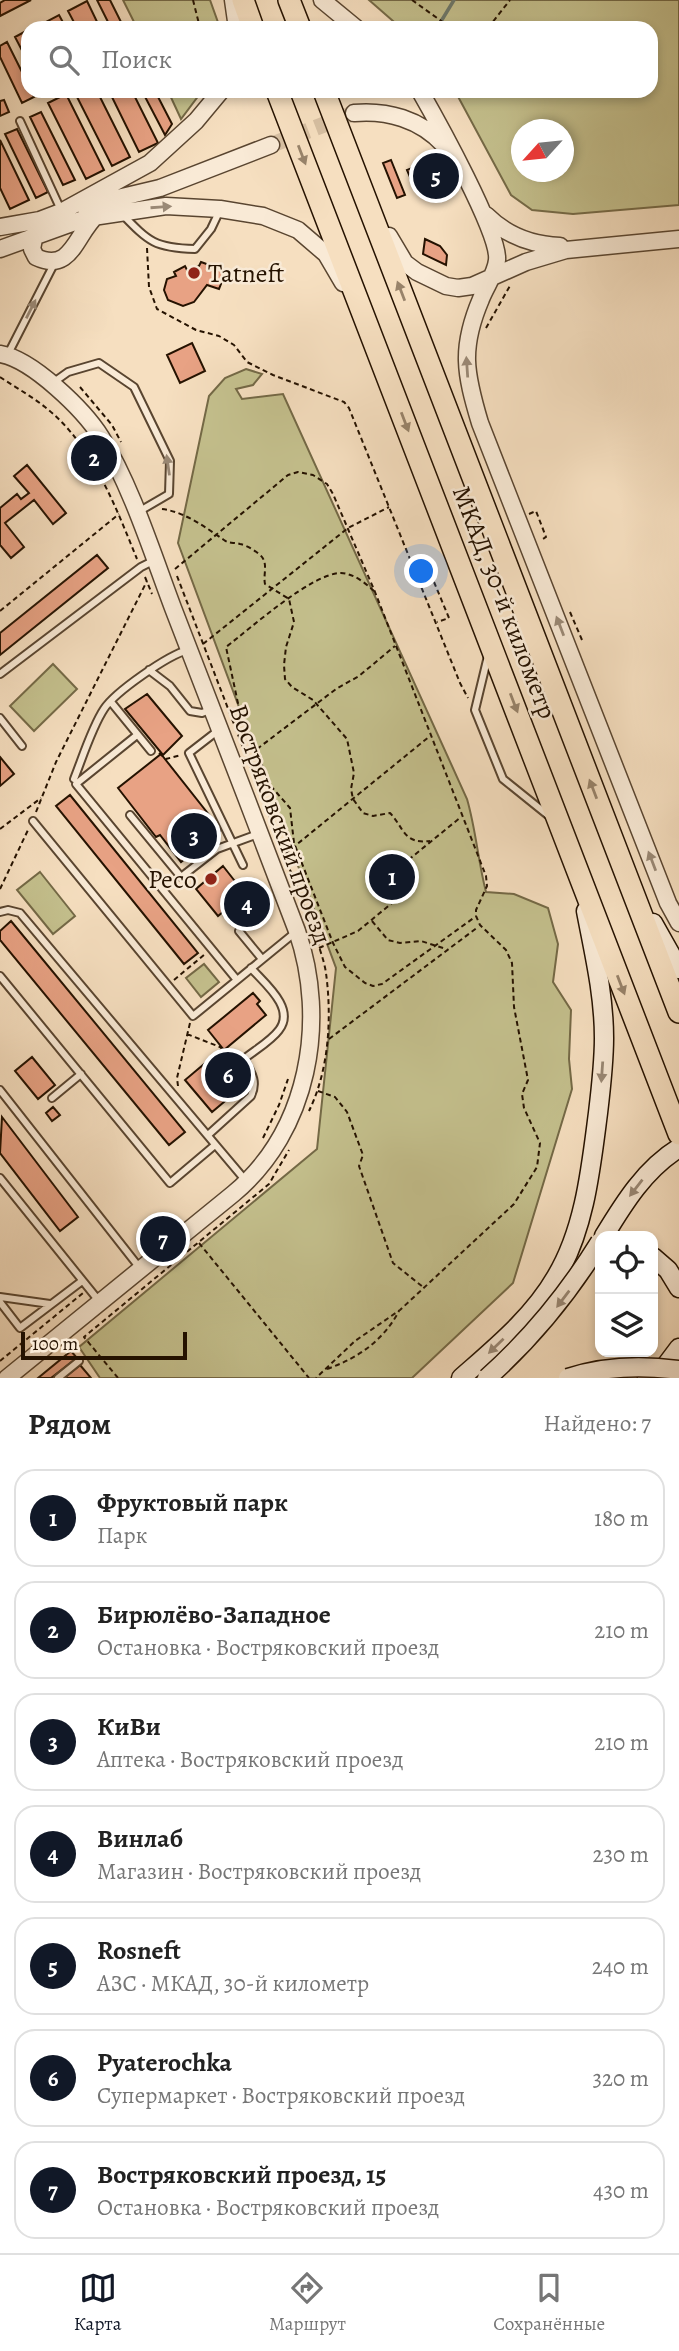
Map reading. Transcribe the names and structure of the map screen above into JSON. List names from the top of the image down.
{
  "streets": {
    "highway": ["МКАД, 30-й километр"],
    "street": ["Востряковский проезд"]
  },
  "places": ["Tatneft", "Ресо"],
  "scale_bar": "100 m",
  "north": "bottom left",
  "page": {
    "search": "Поиск",
    "pins": [
      "5",
      "2",
      "3",
      "1",
      "4",
      "6",
      "7"
    ],
    "scale": "100 m",
    "heading": ["Рядом", "Найдено: 7"],
    "list": [
      {
        "mark": "1",
        "name": "Фруктовый парк",
        "note": "Парк",
        "value": "180 m"
      },
      {
        "mark": "2",
        "name": "Бирюлёво-Западное",
        "note": "Остановка · Востряковский проезд",
        "value": "210 m"
      },
      {
        "mark": "3",
        "name": "КиВи",
        "note": "Аптека · Востряковский проезд",
        "value": "210 m"
      },
      {
        "mark": "4",
        "name": "Винлаб",
        "note": "Магазин · Востряковский проезд",
        "value": "230 m"
      },
      {
        "mark": "5",
        "name": "Rosneft",
        "note": "АЗС · МКАД, 30-й километр",
        "value": "240 m"
      },
      {
        "mark": "6",
        "name": "Pyaterochka",
        "note": "Супермаркет · Востряковский проезд",
        "value": "320 m"
      },
      {
        "mark": "7",
        "name": "Востряковский проезд, 15",
        "note": "Остановка · Востряковский проезд",
        "value": "430 m"
      }
    ],
    "nav": ["Карта", "Маршрут", "Сохранённые"]
  }
}
